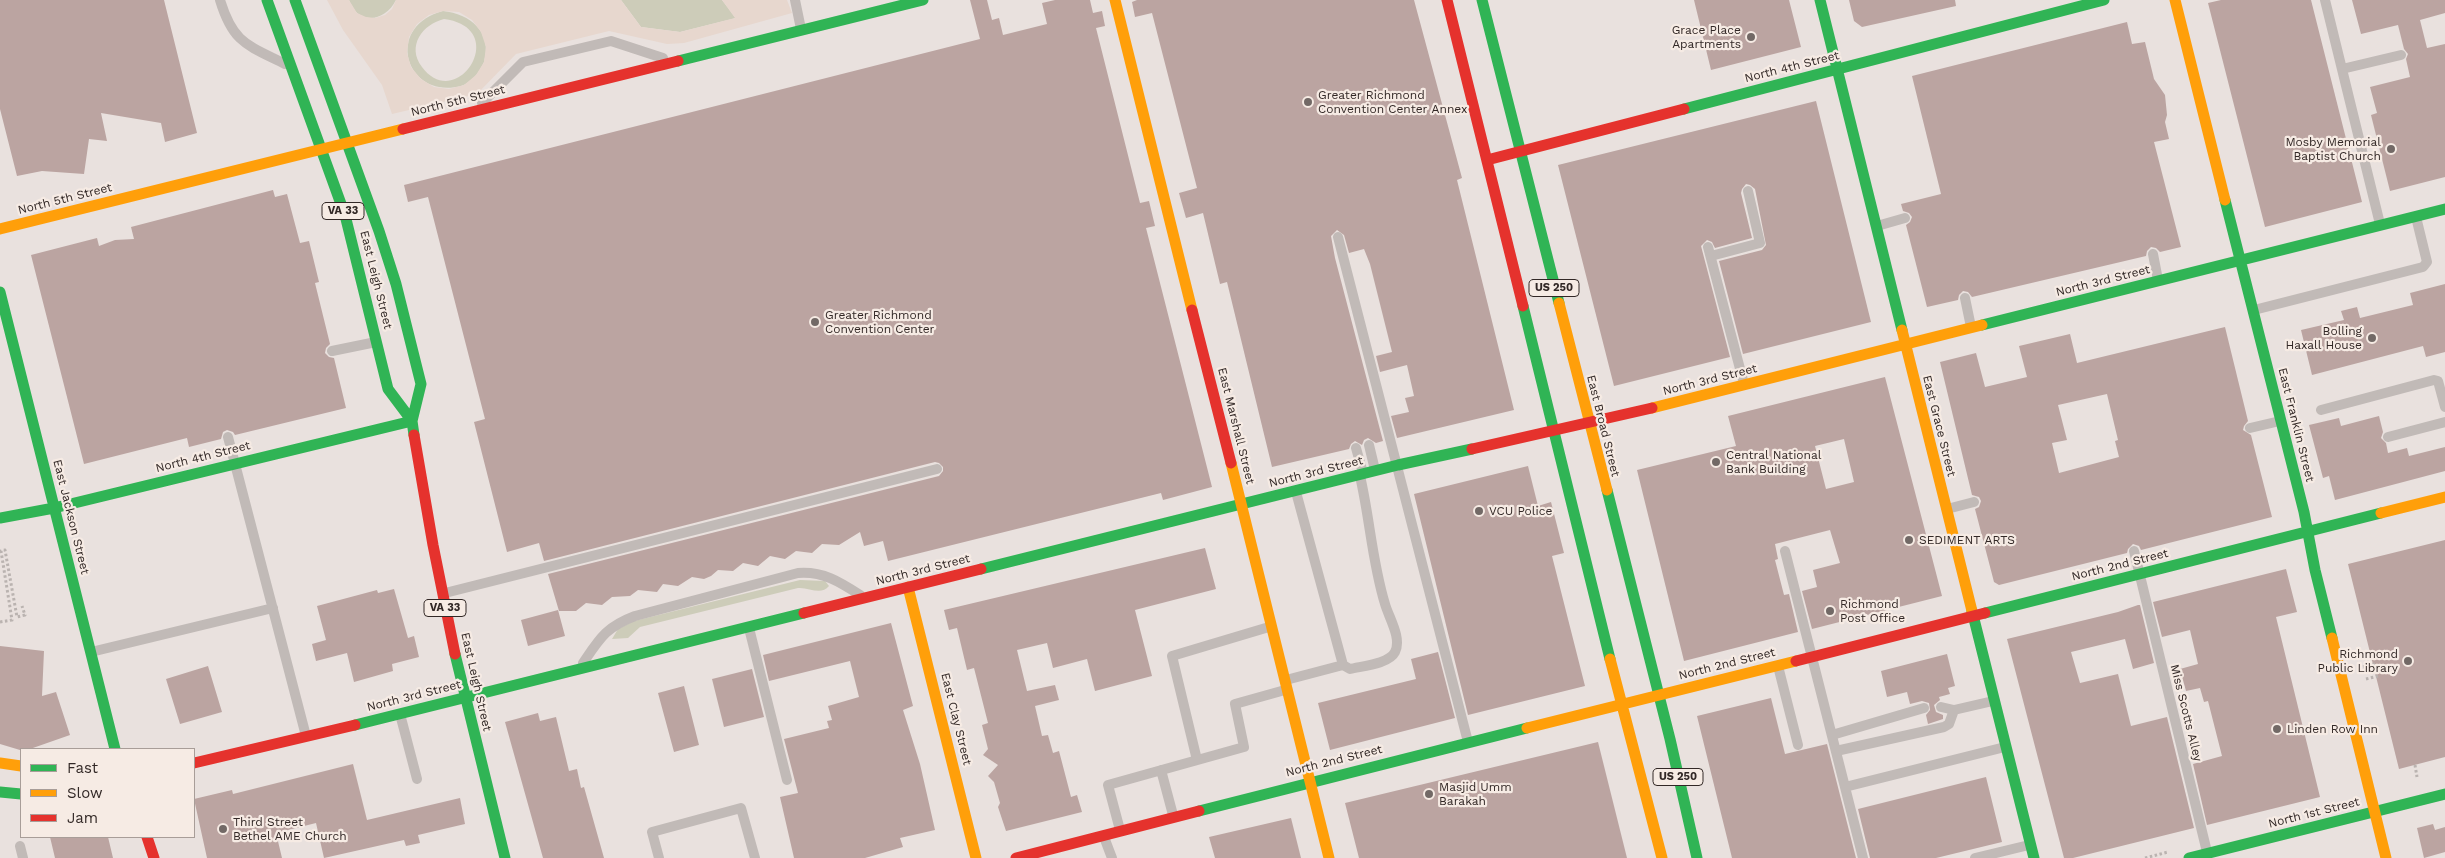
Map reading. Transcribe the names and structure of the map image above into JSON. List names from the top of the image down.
{
  "streets": {
    "street": [
      "North 4th Street",
      "North 5th Street",
      "VA 33",
      "East Leigh Street",
      "North 3rd Street",
      "US 250",
      "East Franklin Street",
      "East Marshall Street",
      "East Broad Street",
      "East Grace Street",
      "East Jackson Street",
      "North 2nd Street",
      "East Clay Street",
      "North 1st Street"
    ],
    "lane": ["Miss Scotts Alley"]
  },
  "crossings": [
    ["North 4th Street", "East Leigh Street"],
    ["North 4th Street", "US 250"],
    ["North 4th Street", "East Broad Street"],
    ["North 4th Street", "East Grace Street"],
    ["North 4th Street", "East Jackson Street"],
    ["East Leigh Street", "North 3rd Street"],
    ["North 3rd Street", "US 250"],
    ["North 3rd Street", "East Franklin Street"],
    ["North 3rd Street", "East Marshall Street"],
    ["North 3rd Street", "East Broad Street"],
    ["North 3rd Street", "East Grace Street"],
    ["North 3rd Street", "East Clay Street"],
    ["US 250", "North 2nd Street"],
    ["East Franklin Street", "North 2nd Street"],
    ["East Franklin Street", "North 1st Street"],
    ["East Marshall Street", "North 2nd Street"],
    ["East Broad Street", "North 2nd Street"],
    ["East Grace Street", "North 2nd Street"],
    ["North 2nd Street", "Miss Scotts Alley"],
    ["Miss Scotts Alley", "North 1st Street"]
  ],
  "places": [
    "Grace Place Apartments",
    "Greater Richmond Convention Center Annex",
    "Mosby Memorial Baptist Church",
    "Greater Richmond Convention Center",
    "Bolling Haxall House",
    "Central National Bank Building",
    "VCU Police",
    "SEDIMENT ARTS",
    "Richmond Post Office",
    "Richmond Public Library",
    "Linden Row Inn",
    "Masjid Umm Barakah",
    "Third Street Bethel AME Church"
  ],
  "legend": ["Fast", "Slow", "Jam"]
}
